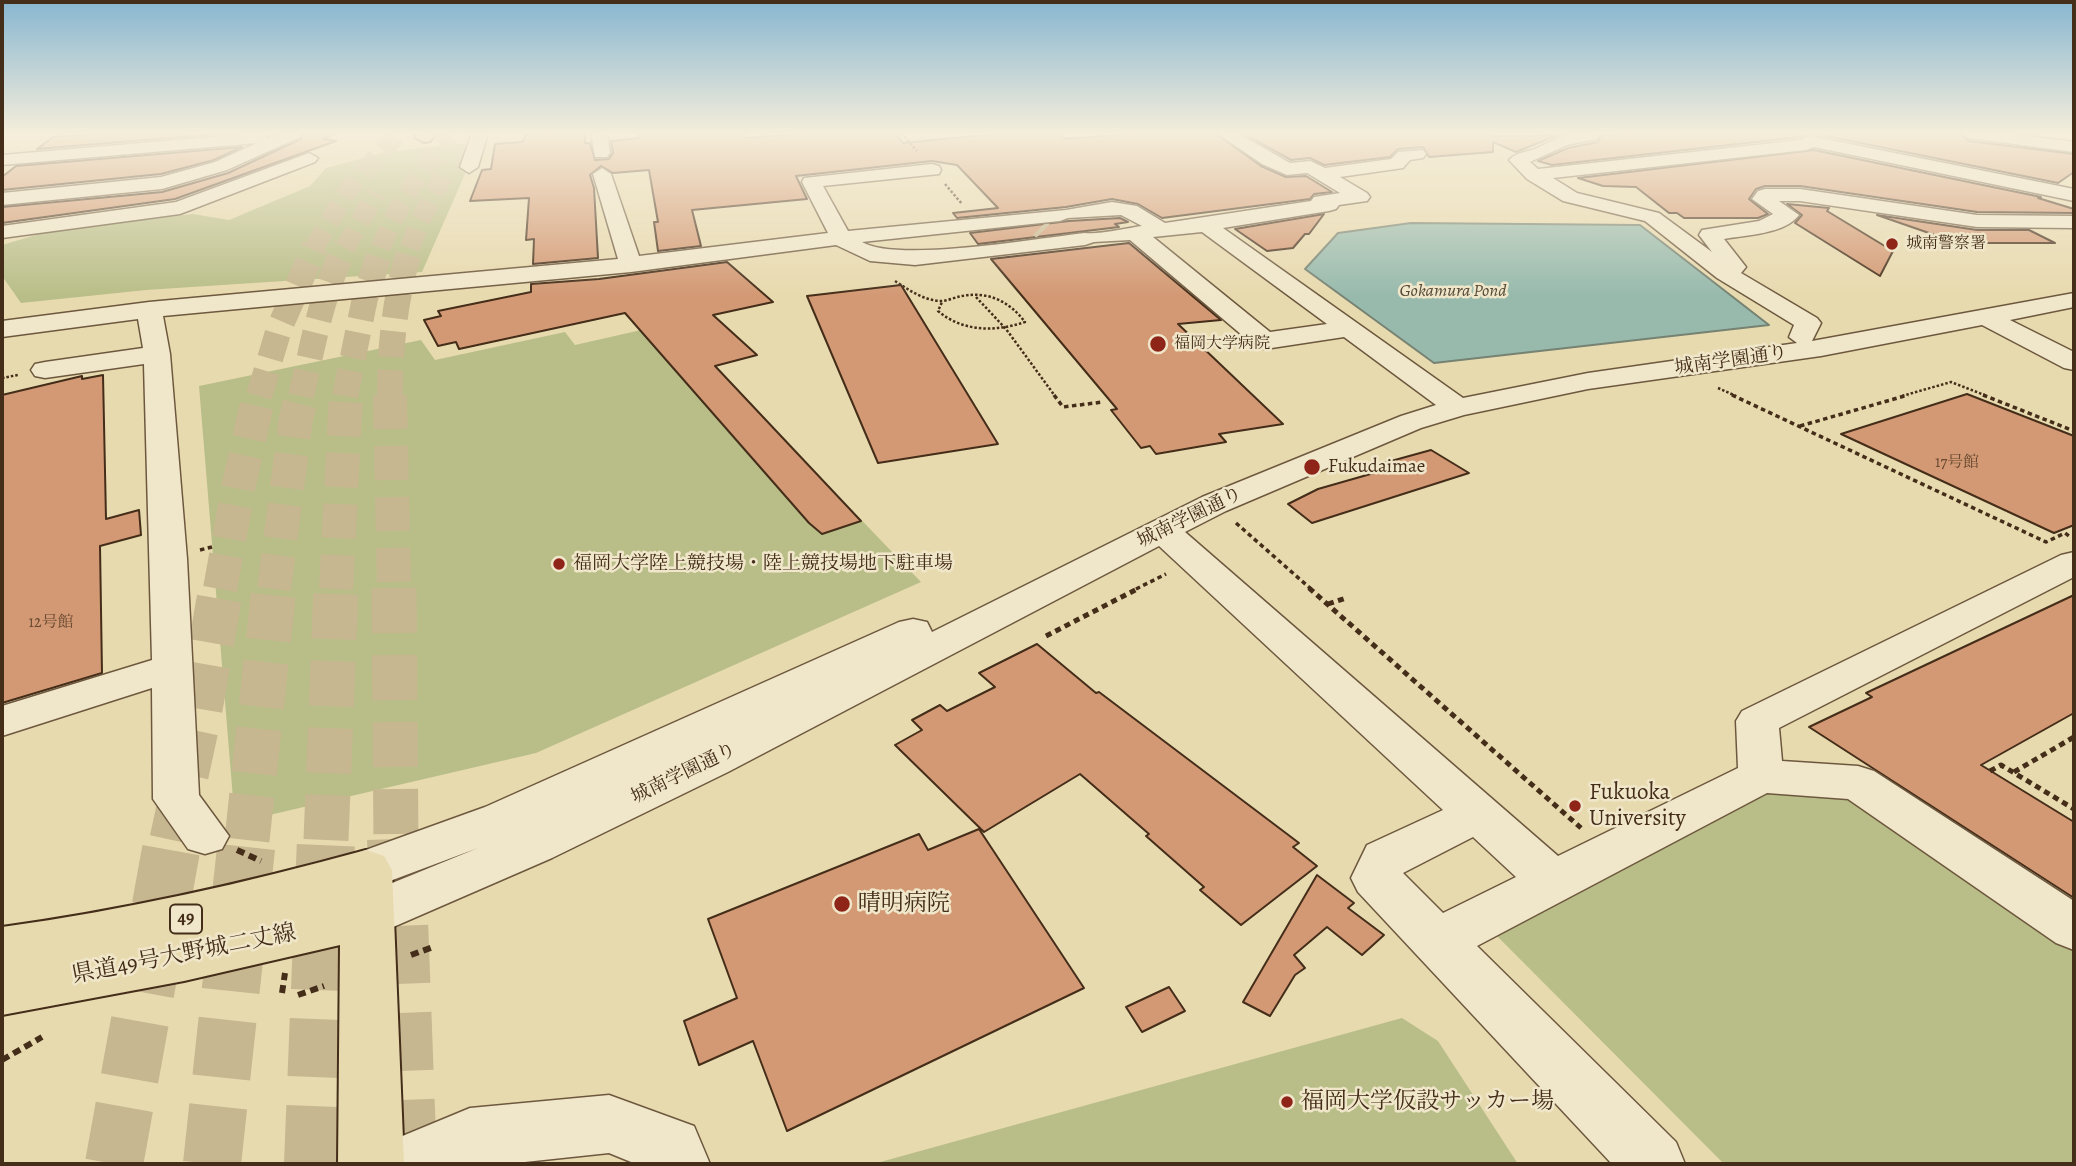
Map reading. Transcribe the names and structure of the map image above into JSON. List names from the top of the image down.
{
  "streets": {
    "main road": ["49", "県道49号大野城二丈線"],
    "street": ["城南学園通り"]
  },
  "crossings": [
    ["城南学園通り", "県道49号大野城二丈線"]
  ],
  "water": ["Gokamura Pond"],
  "places": [
    "城南警察署",
    "福岡大学病院",
    "Fukudaimae",
    "福岡大学陸上競技場・陸上競技場地下駐車場",
    "Fukuoka University",
    "晴明病院",
    "福岡大学仮設サッカー場"
  ],
  "house_numbers": ["17号館", "12号館"]
}
